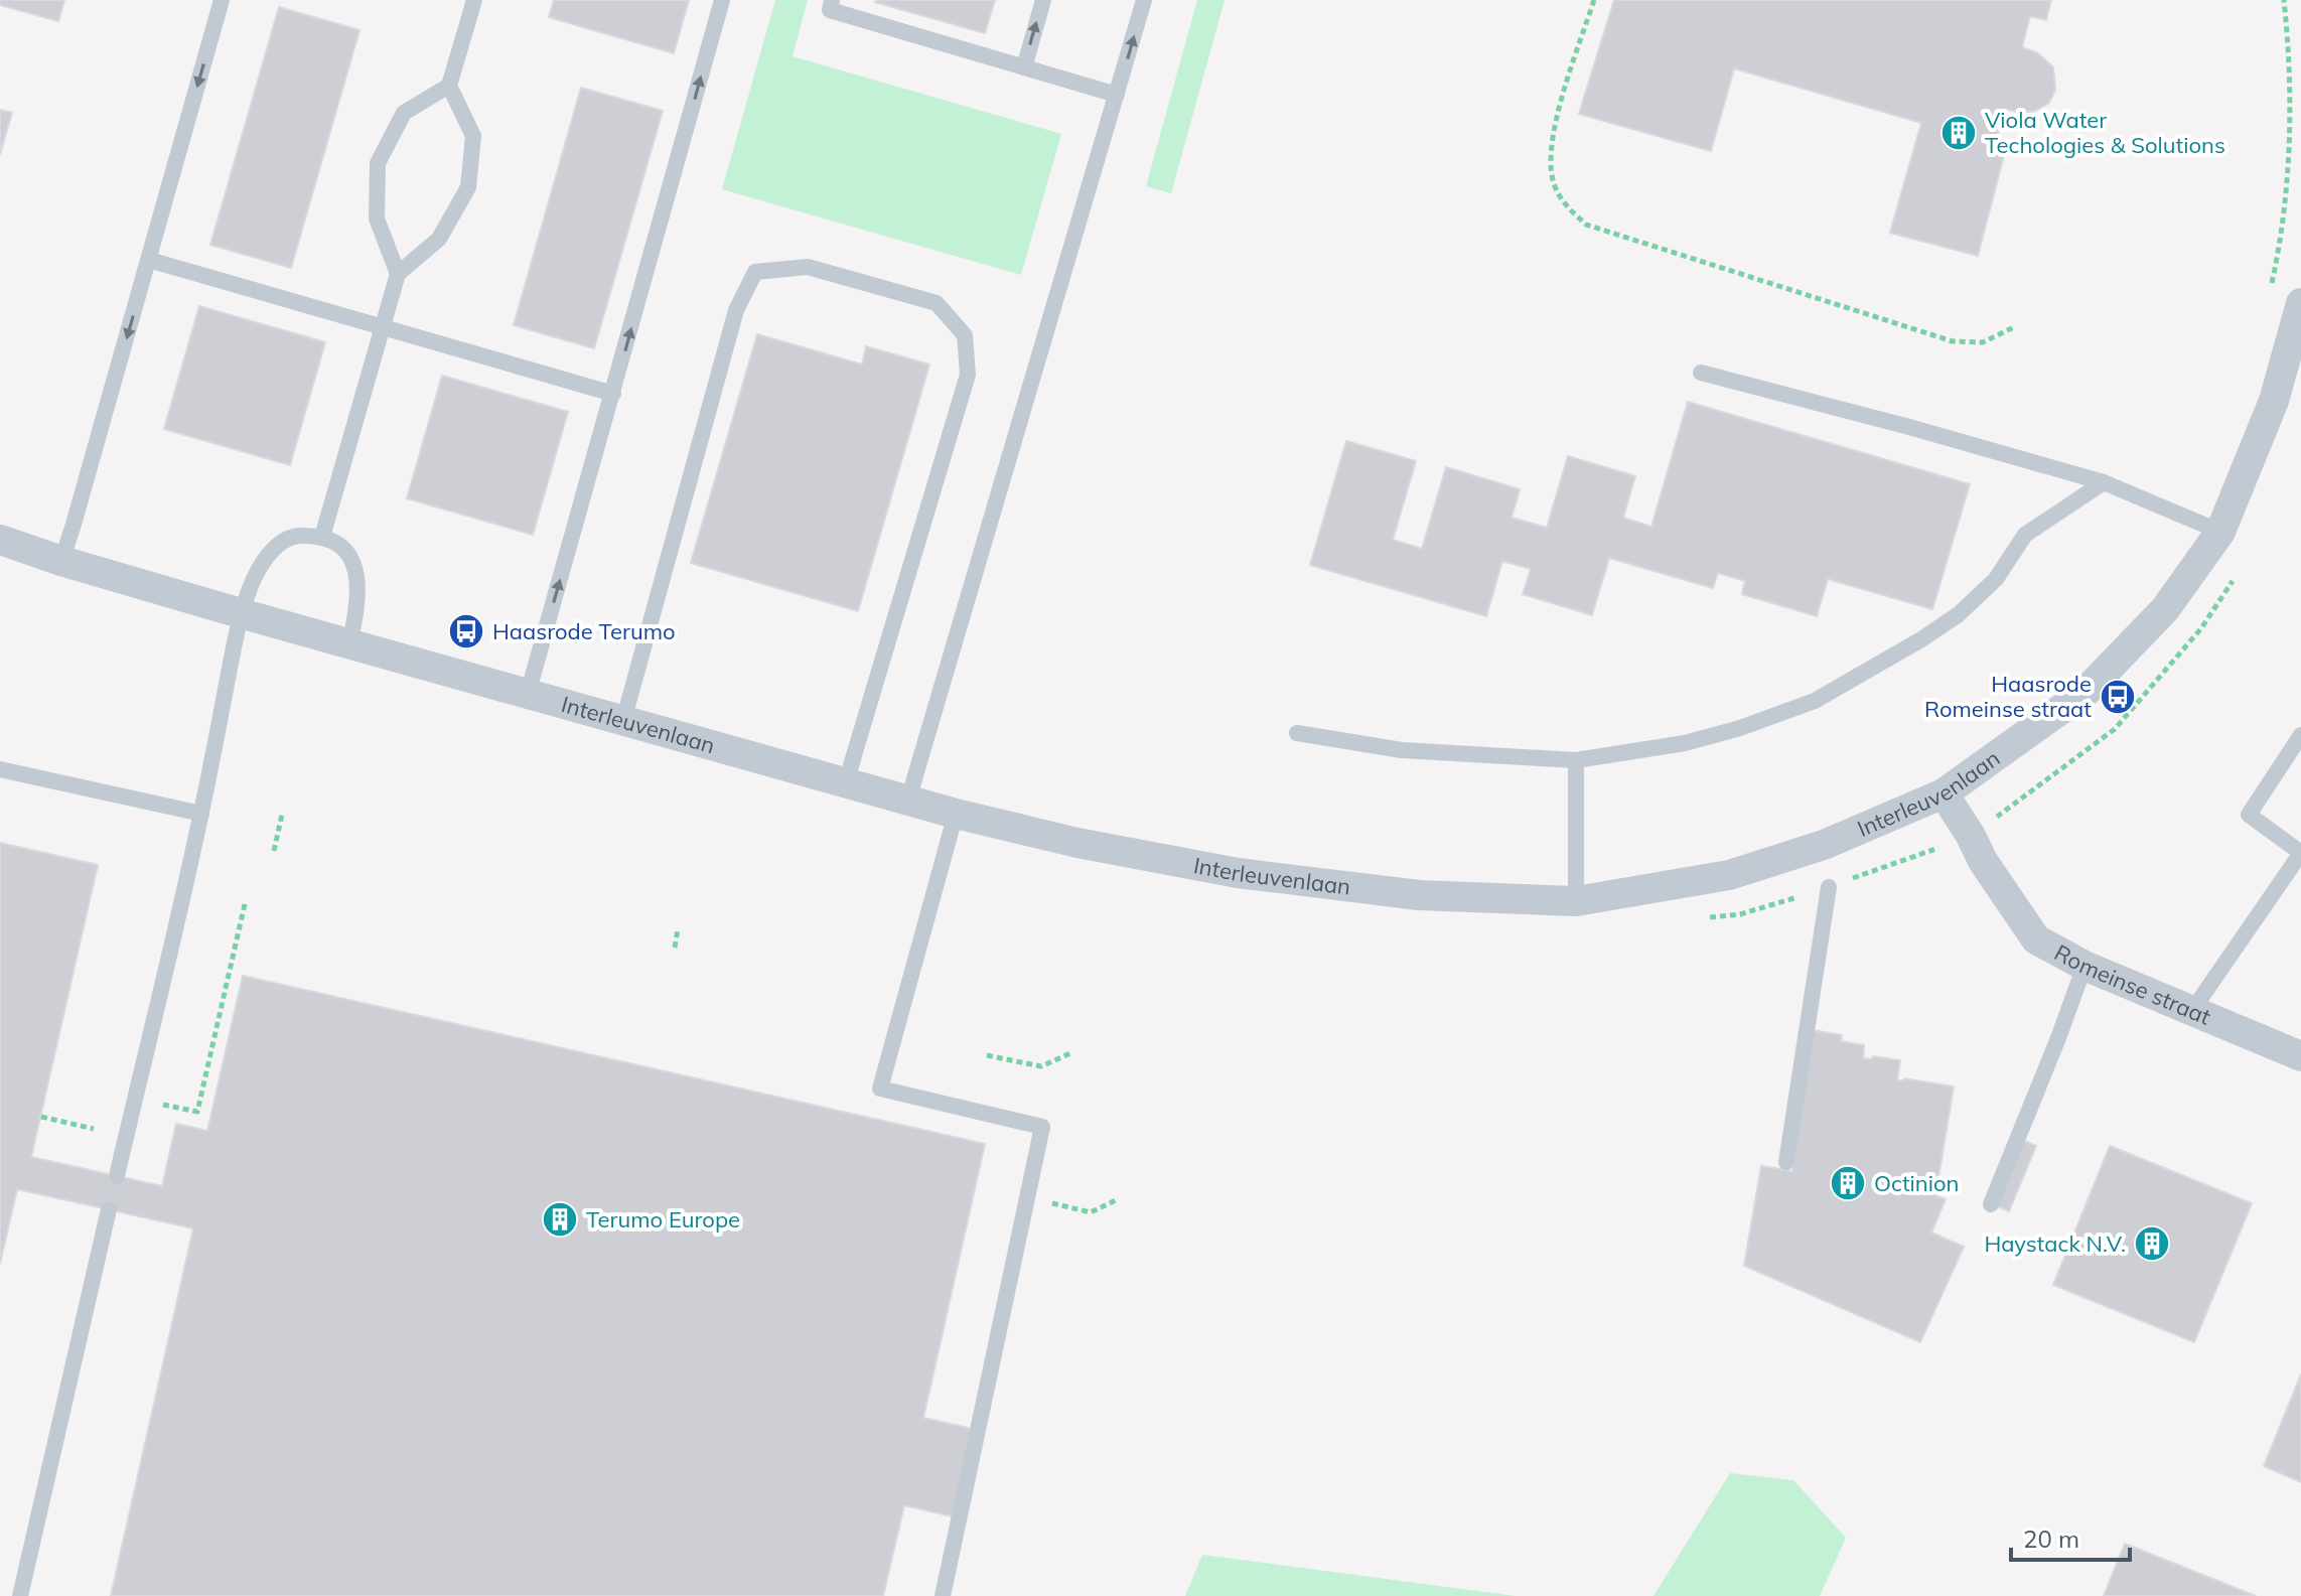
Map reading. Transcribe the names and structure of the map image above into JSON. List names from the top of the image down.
{
  "streets": {
    "street": ["Interleuvenlaan", "Romeinse straat"]
  },
  "crossings": [
    ["Interleuvenlaan", "Romeinse straat"]
  ],
  "places": {
    "building": [
      "Viola Water Techologies & Solutions",
      "Octinion",
      "Terumo Europe",
      "Haystack N.V."
    ],
    "bus stop": ["Haasrode Terumo", "Haasrode Romeinse straat"]
  },
  "scale_bar": "20 m"
}
